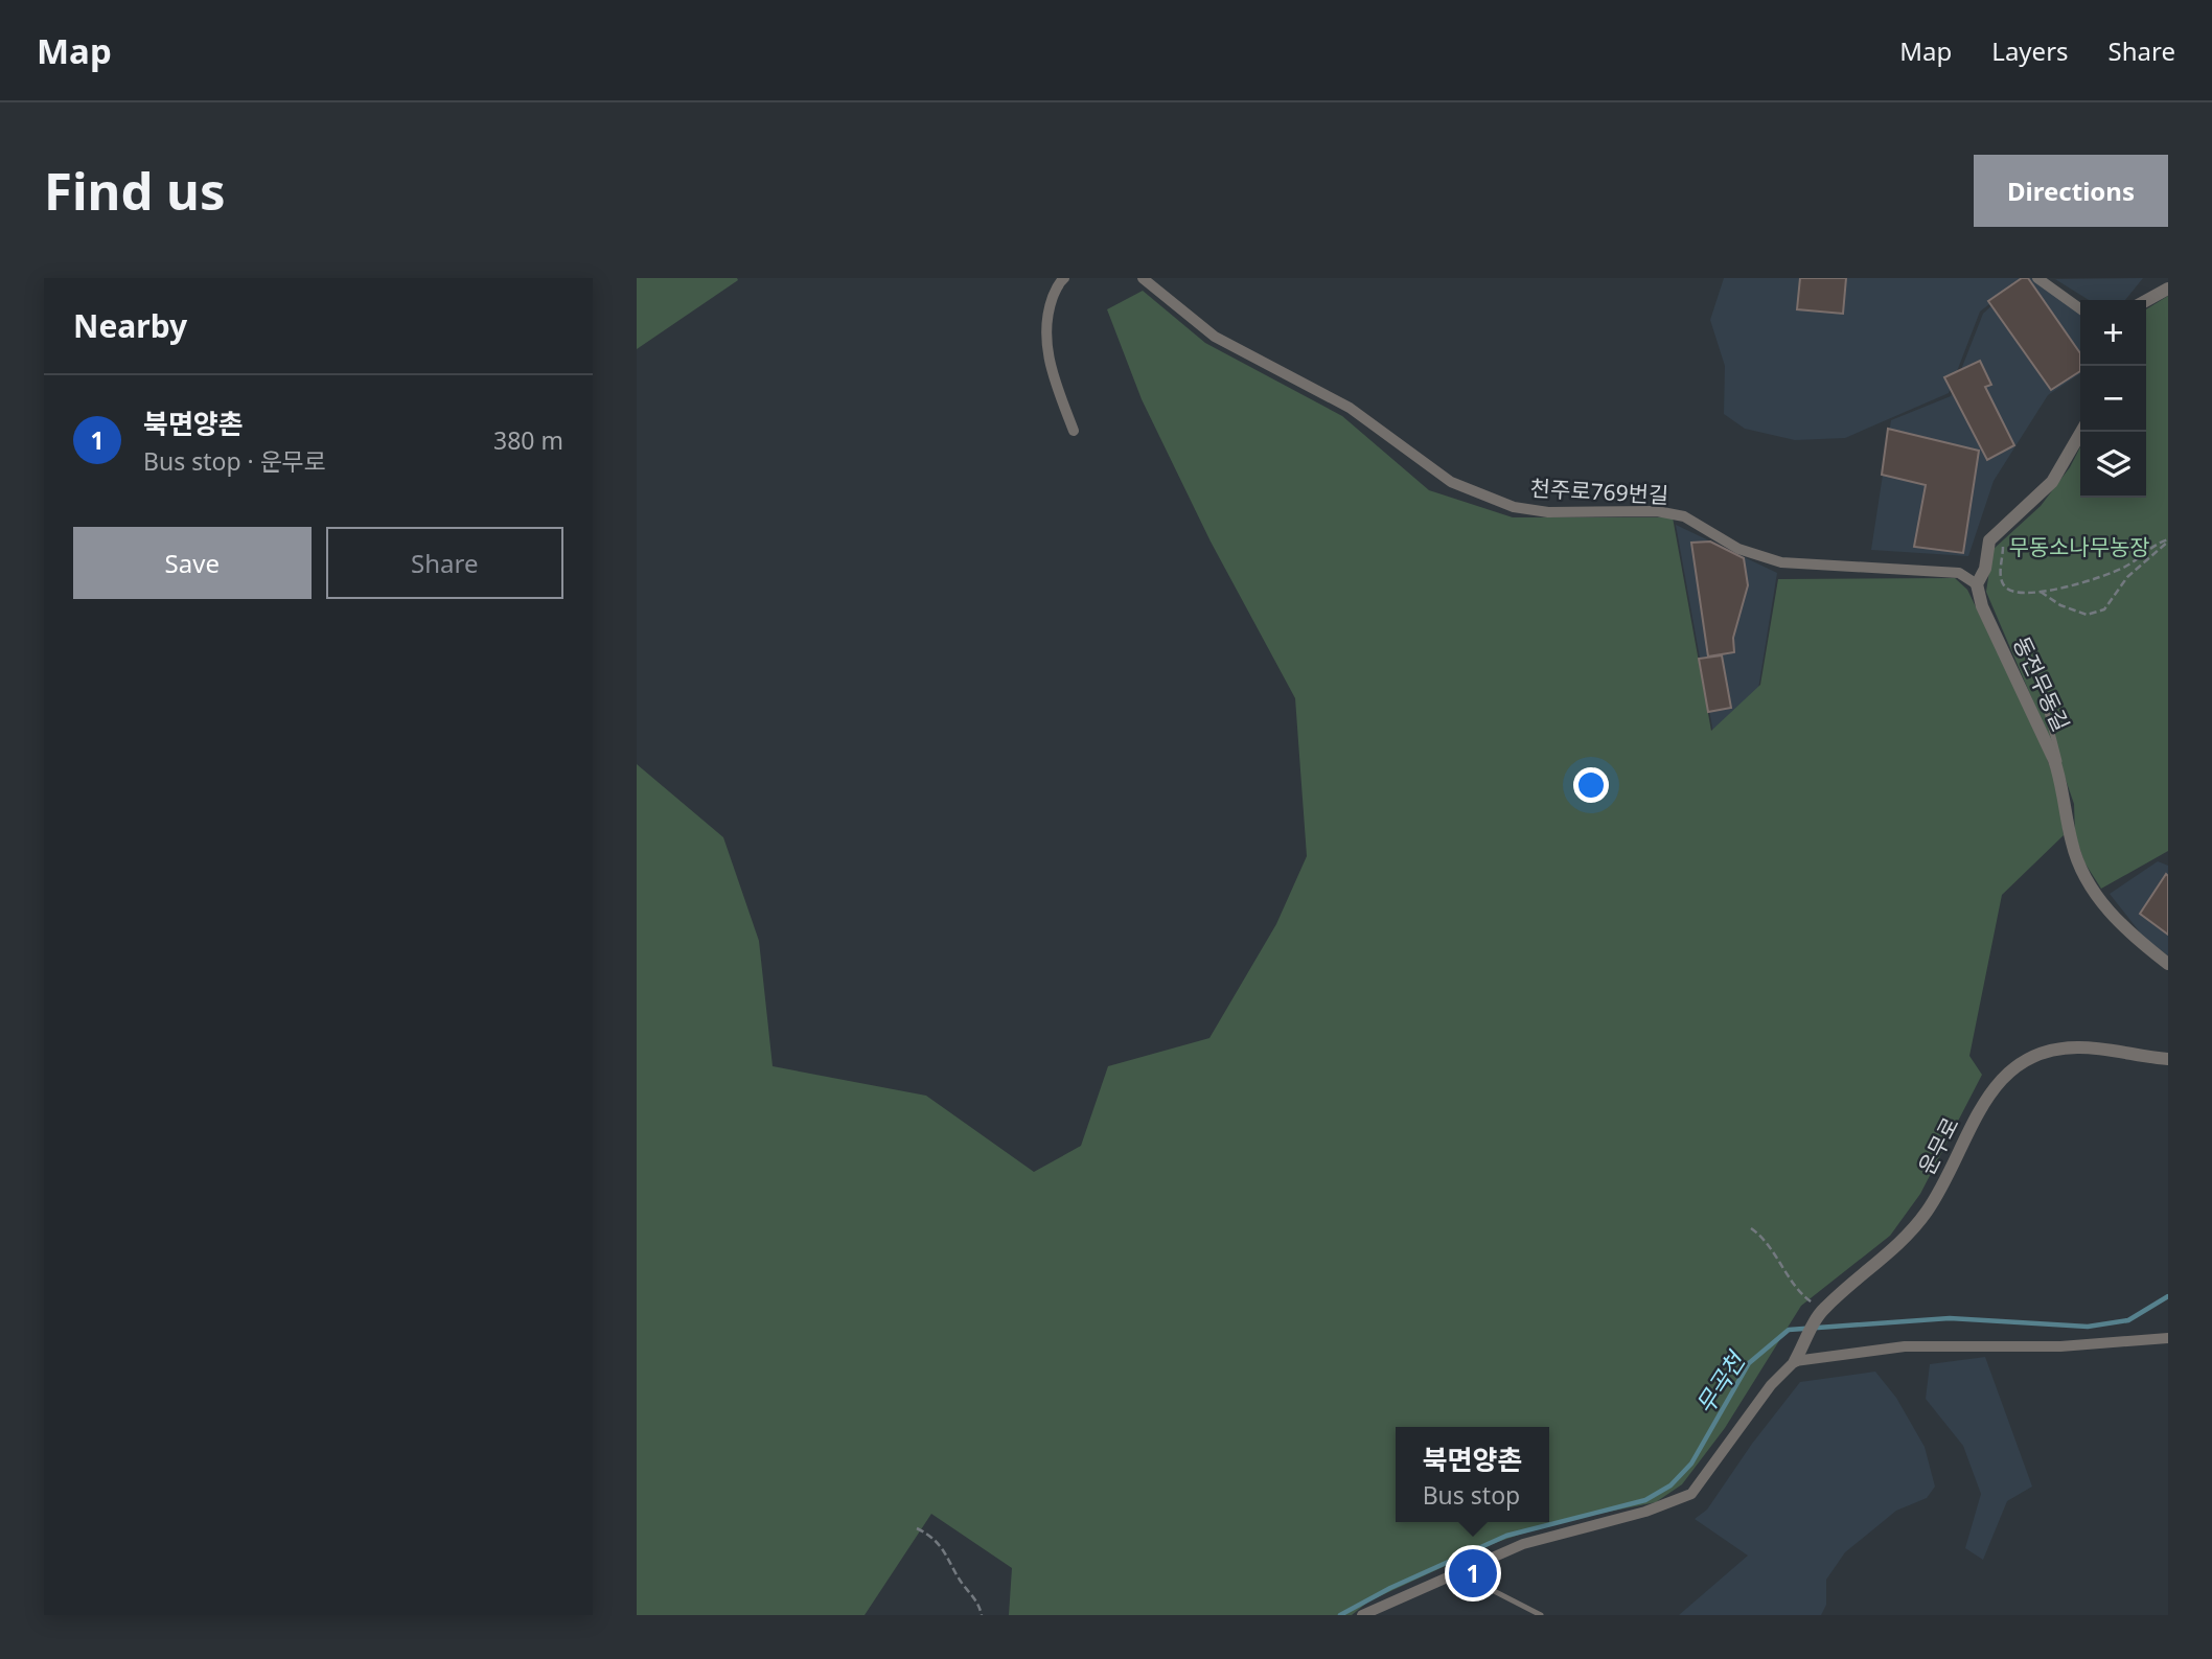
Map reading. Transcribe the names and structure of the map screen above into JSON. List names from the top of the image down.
{
  "streets": {
    "street": ["천주로769번길", "동전무동길", "운무로"]
  },
  "crossings": [
    ["천주로769번길", "동전무동길"]
  ],
  "water": ["무곡천"],
  "parks": ["무동소나무농장"],
  "page": {
    "header": "Map",
    "nav": ["Map", "Layers", "Share"],
    "buttons": [
      "Directions",
      ["Save", "Share"]
    ],
    "title": "Find us",
    "heading": "Nearby",
    "map_buttons": ["+", "−"],
    "list": [
      {
        "mark": "1",
        "name": "북면양촌",
        "note": "Bus stop · 운무로",
        "value": "380 m"
      }
    ],
    "popup": ["북면양촌", "Bus stop"],
    "pins": "1"
  }
}
